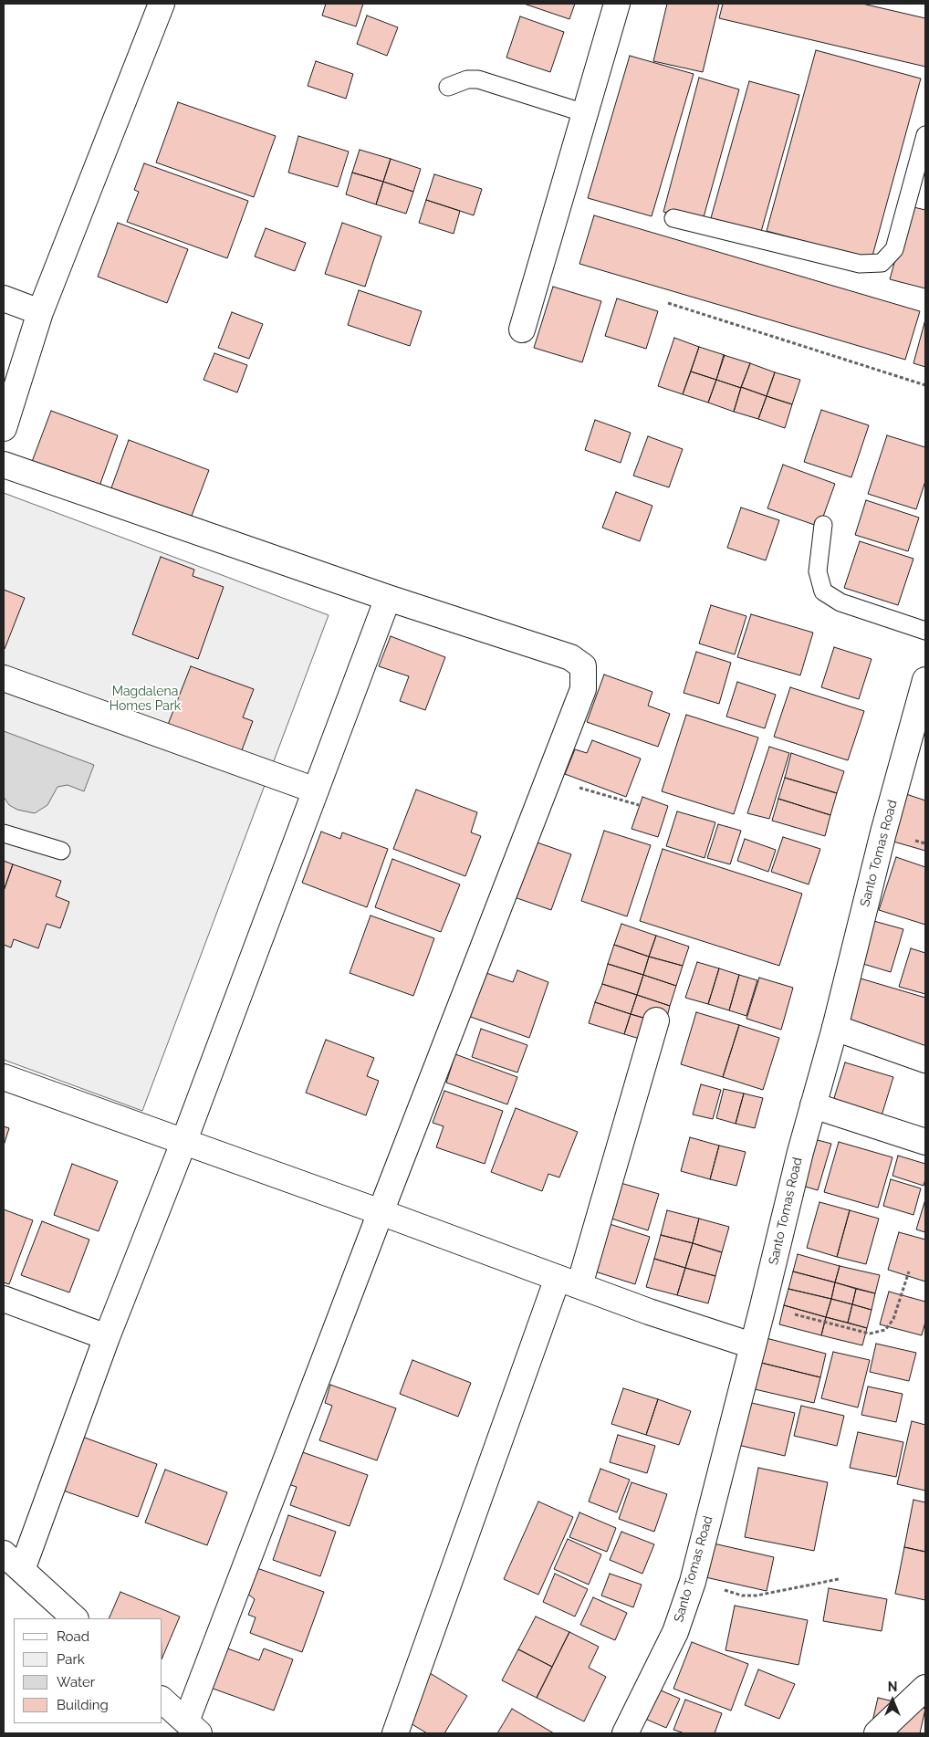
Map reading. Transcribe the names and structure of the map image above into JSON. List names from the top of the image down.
{
  "streets": {
    "street": ["Santo Tomas Road"]
  },
  "parks": ["Magdalena Homes Park"],
  "legend": [
    "Road",
    "Park",
    "Water",
    "Building"
  ],
  "north": "top"
}
